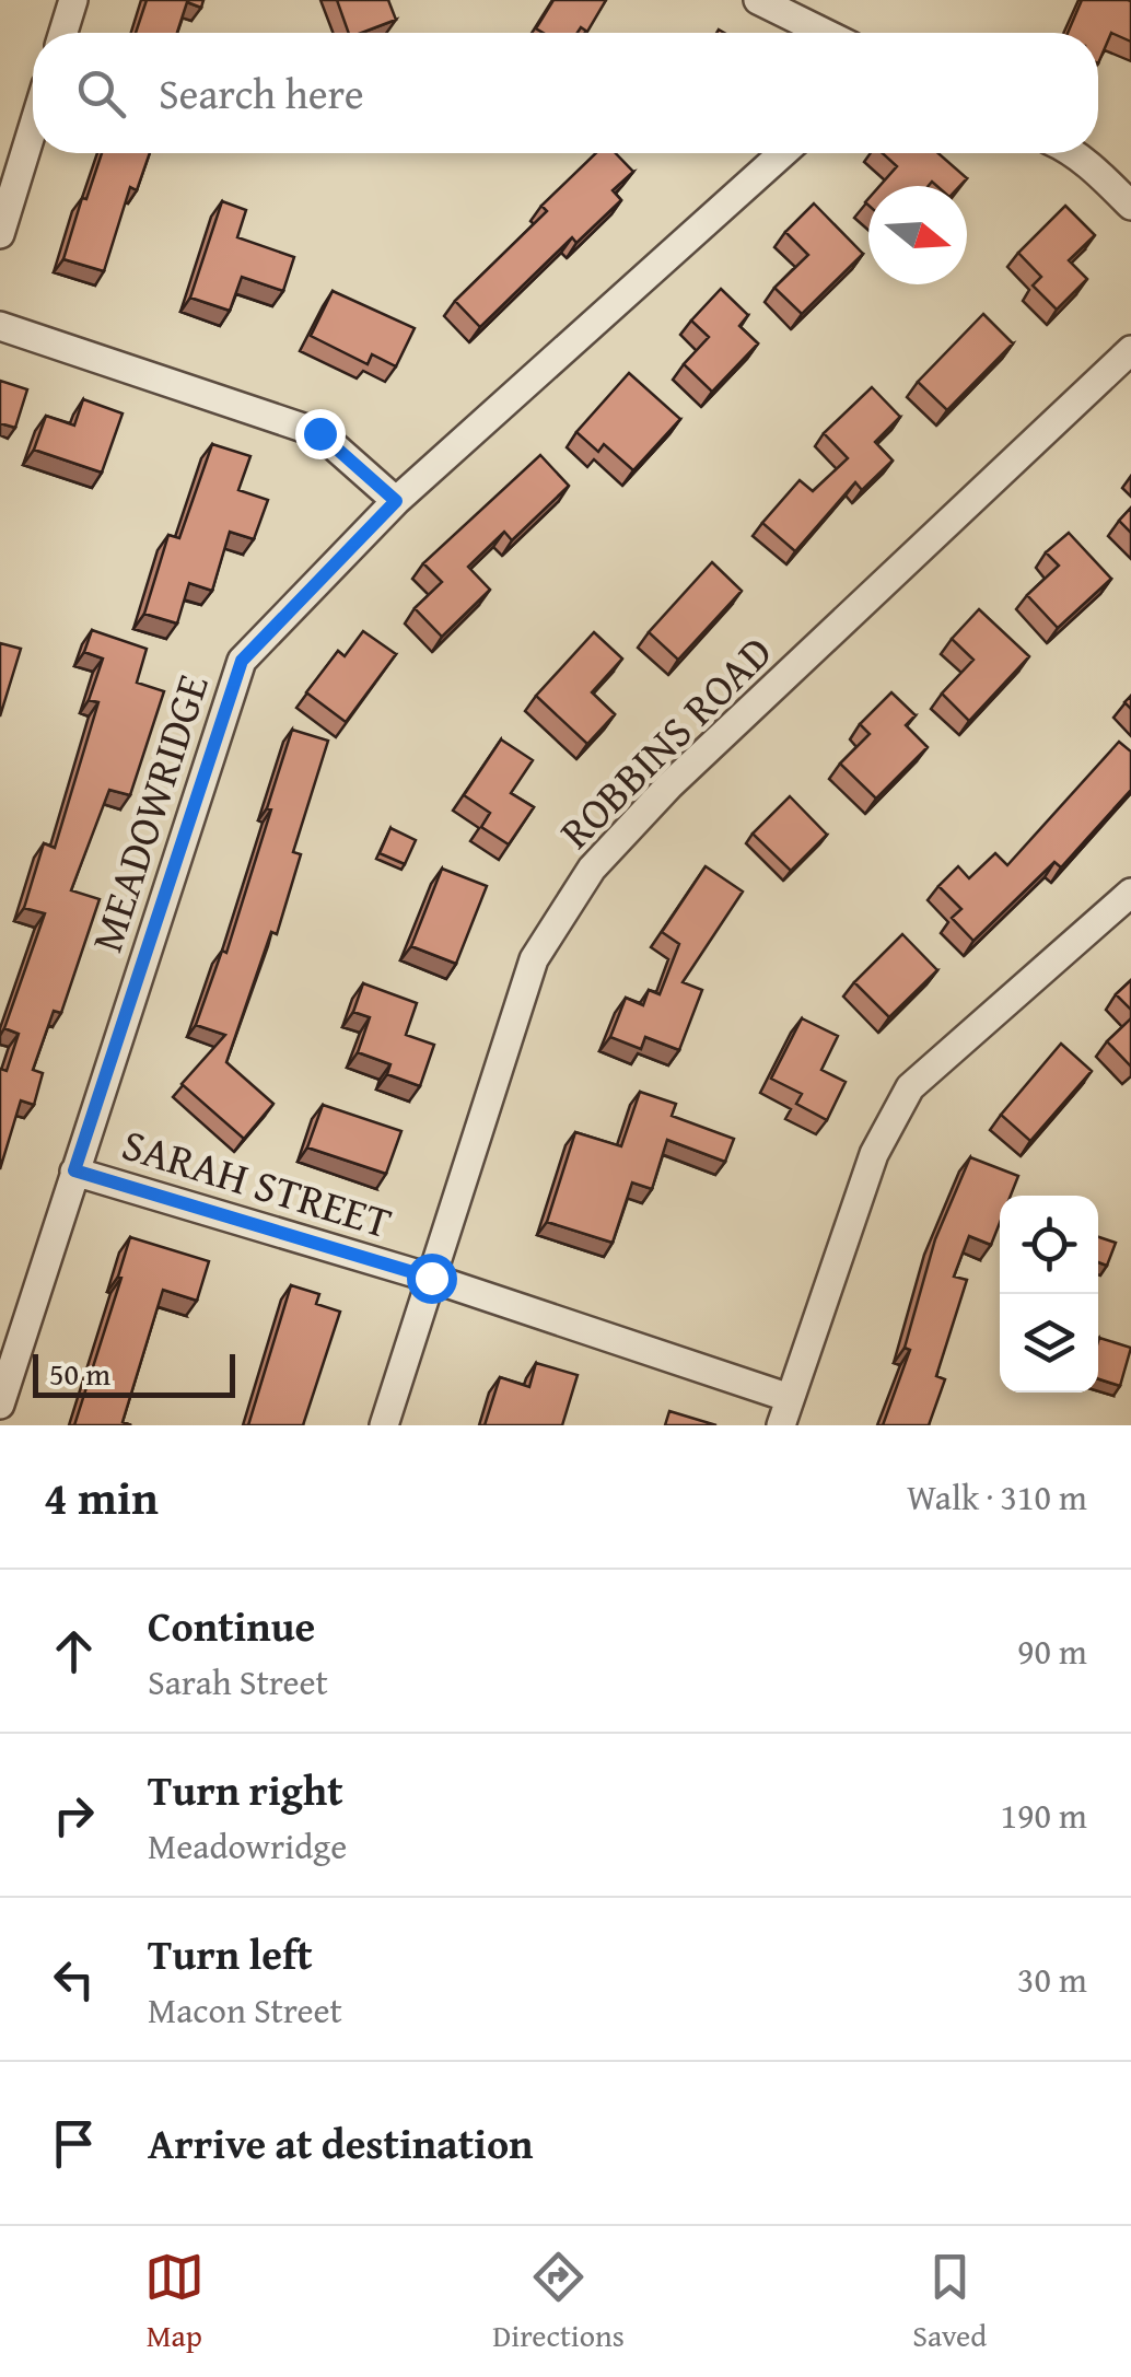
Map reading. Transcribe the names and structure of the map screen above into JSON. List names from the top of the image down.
{
  "streets": {
    "street": ["ROBBINS ROAD", "MEADOWRIDGE", "SARAH STREET"]
  },
  "crossings": [
    ["ROBBINS ROAD", "SARAH STREET"],
    ["MEADOWRIDGE", "SARAH STREET"]
  ],
  "scale_bar": "50 m",
  "north": "right",
  "page": {
    "search": "Search here",
    "scale": "50 m",
    "heading": ["4 min", "Walk · 310 m"],
    "list": [
      ["Continue", "Sarah Street", "90 m"],
      ["Turn right", "Meadowridge", "190 m"],
      ["Turn left", "Macon Street", "30 m"],
      "Arrive at destination"
    ],
    "nav": ["Map", "Directions", "Saved"]
  }
}
